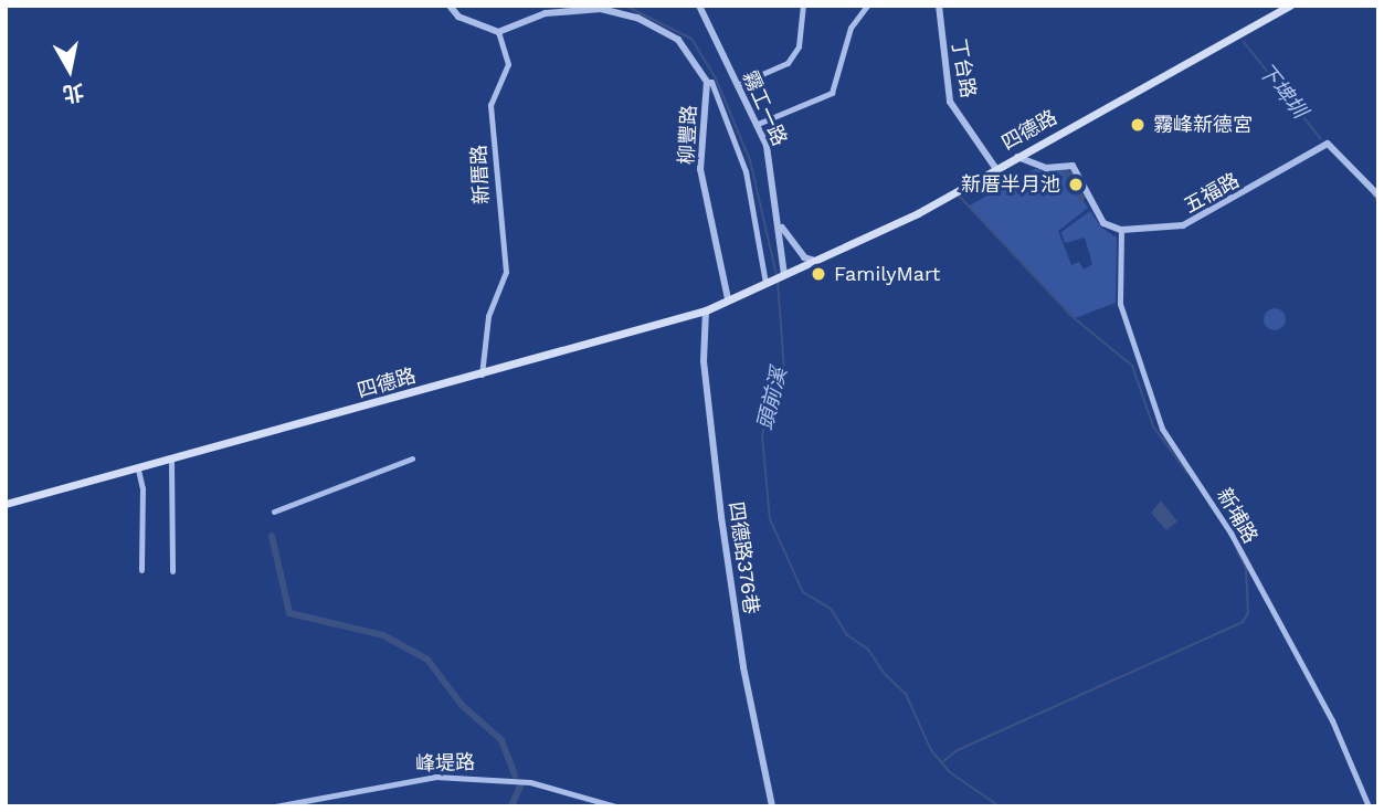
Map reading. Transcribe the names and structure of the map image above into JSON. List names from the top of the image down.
{
  "streets": {
    "main road": ["四德路"],
    "street": [
      "丁台路",
      "霧工一路",
      "柳豐路",
      "新厝路",
      "五福路",
      "新埔路",
      "四德路376巷",
      "峰堤路"
    ]
  },
  "crossings": [
    ["丁台路", "四德路"],
    ["霧工一路", "四德路"],
    ["四德路", "柳豐路"],
    ["四德路", "新厝路"],
    ["四德路", "四德路376巷"],
    ["柳豐路", "新厝路"],
    ["五福路", "新埔路"]
  ],
  "water": ["下埤圳", "頭前溪"],
  "places": ["霧峰新德宮", "新厝半月池", "FamilyMart"],
  "north": "bottom"
}
